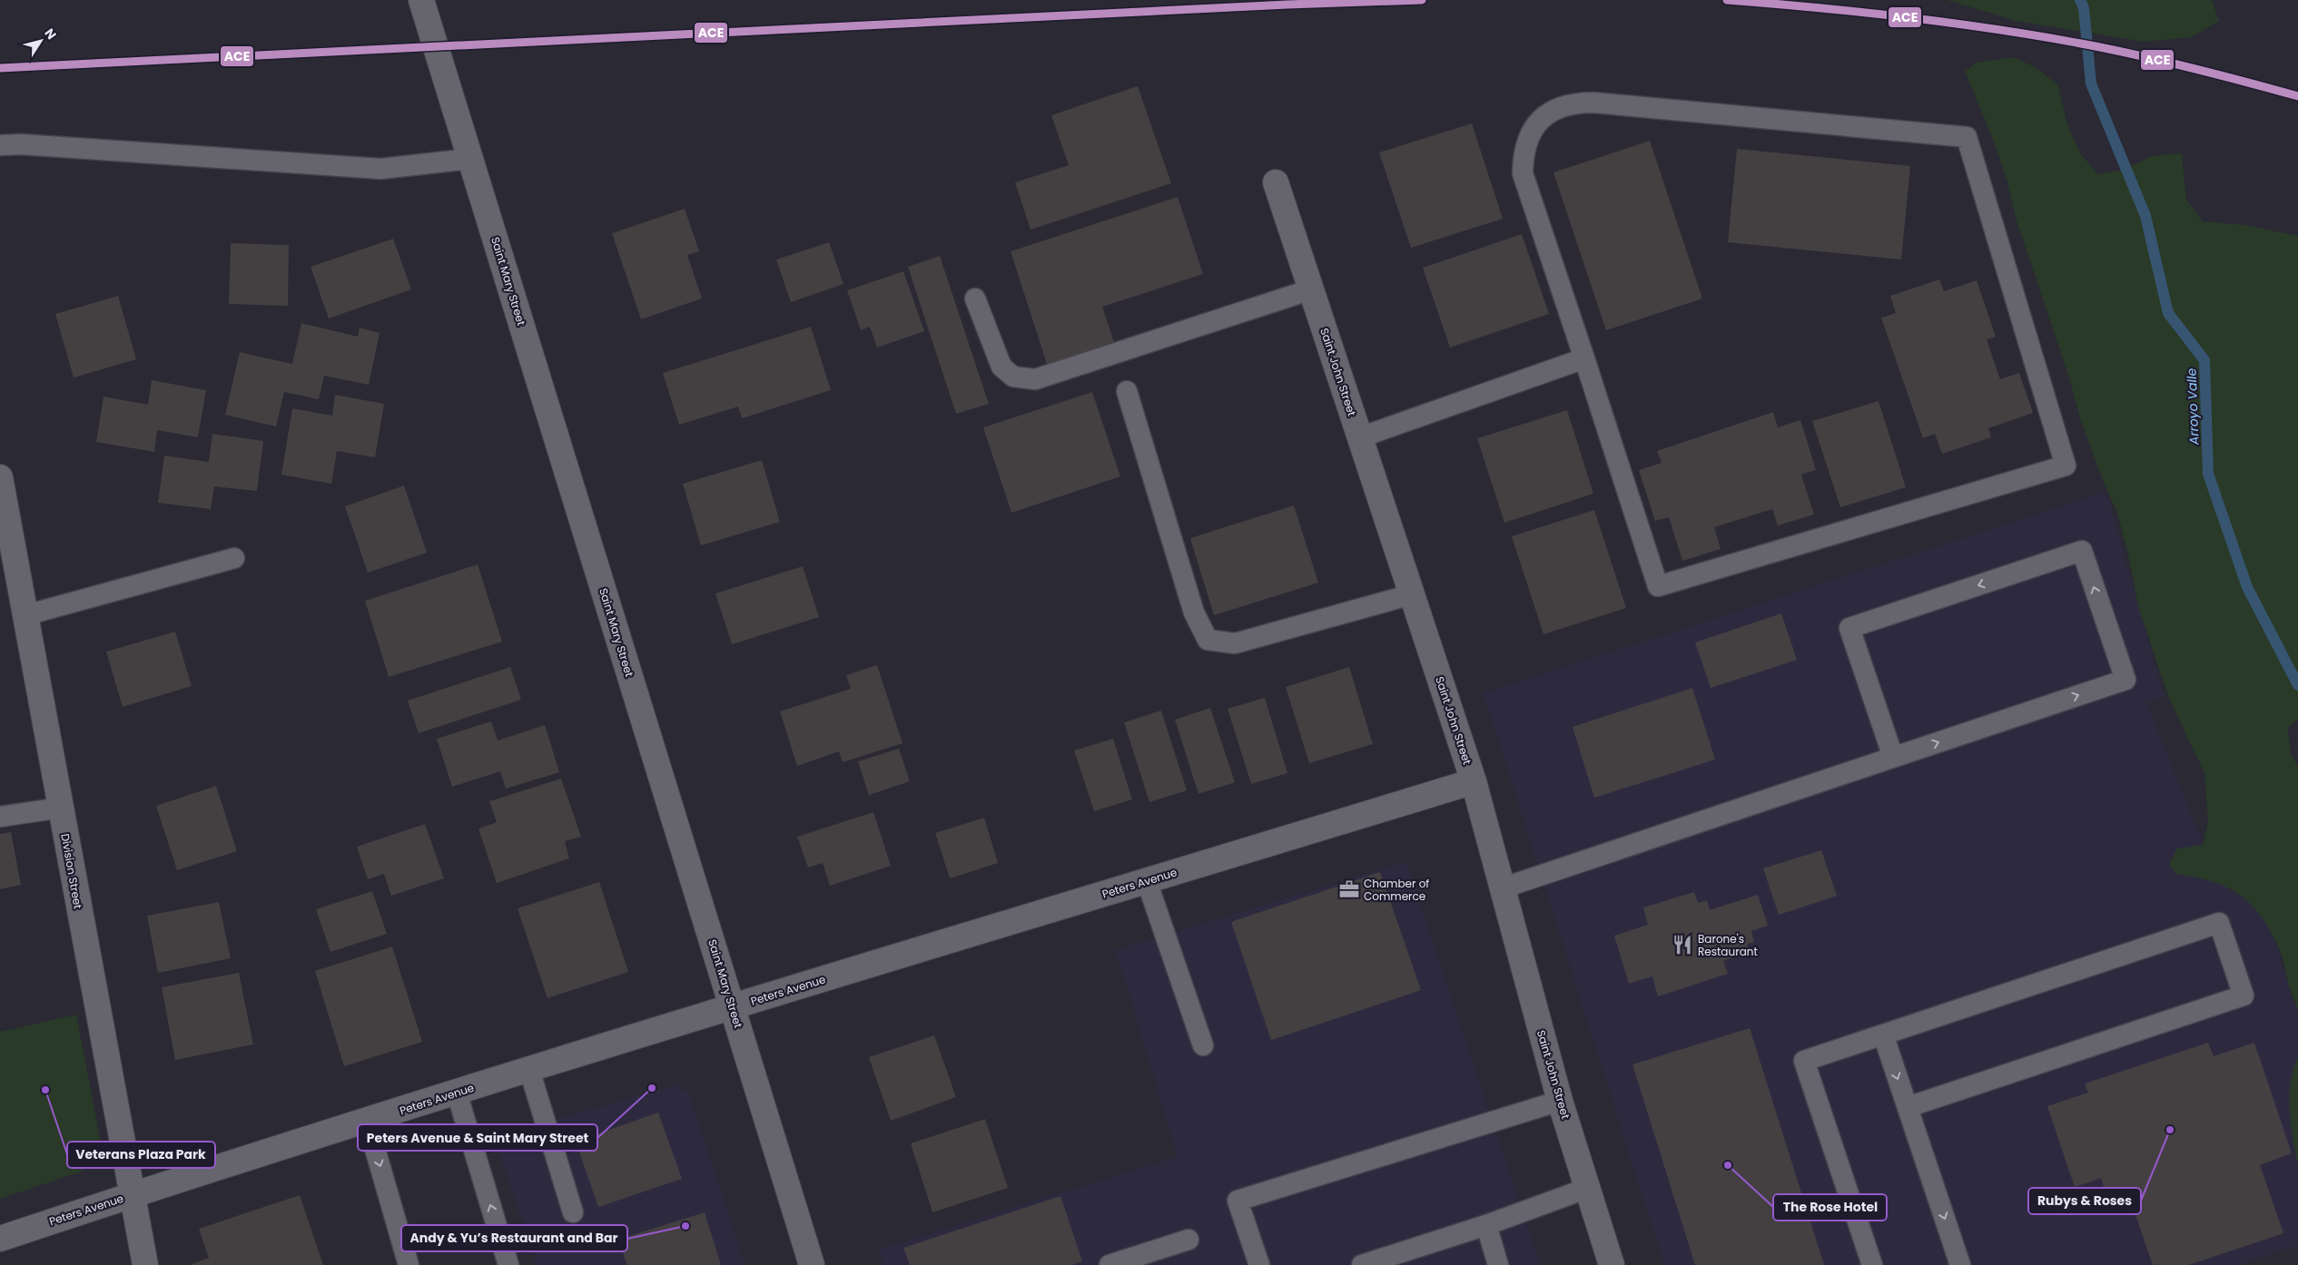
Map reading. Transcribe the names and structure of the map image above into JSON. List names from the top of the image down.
{
  "streets": {
    "street": [
      "Saint Mary Street",
      "Saint John Street",
      "Division Street",
      "Peters Avenue"
    ]
  },
  "crossings": [
    ["Saint Mary Street", "Peters Avenue"],
    ["Saint John Street", "Peters Avenue"],
    ["Division Street", "Peters Avenue"]
  ],
  "water": ["Arroyo Valle"],
  "places": {
    "office": ["Chamber of Commerce"],
    "restaurant": ["Barone's Restaurant"],
    "other": [
      "Peters Avenue & Saint Mary Street",
      "Veterans Plaza Park",
      "Rubys & Roses",
      "The Rose Hotel",
      "Andy & Yu’s Restaurant and Bar"
    ]
  },
  "lines": ["transit line ACE"],
  "north": "top right"
}
